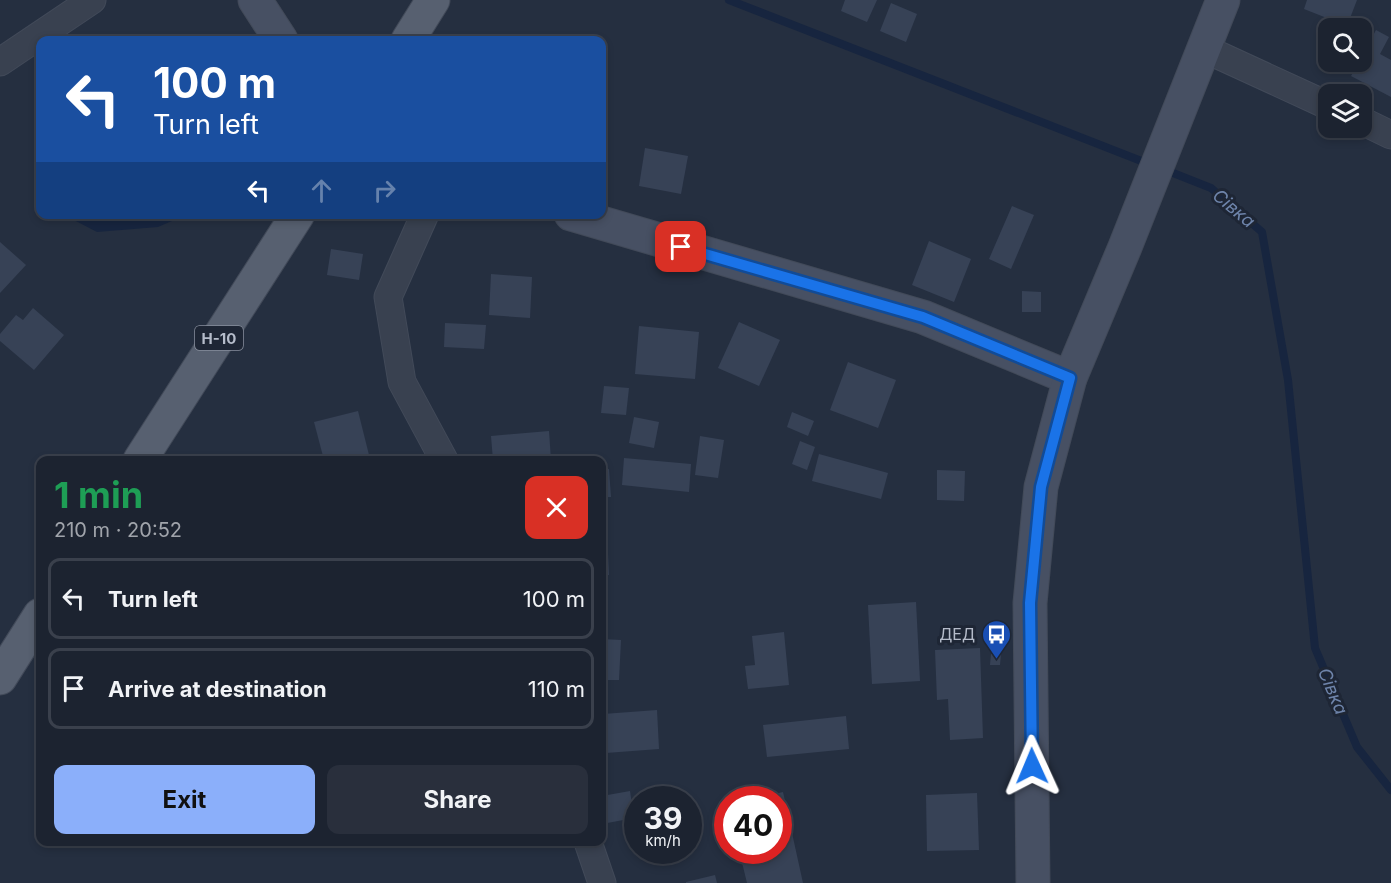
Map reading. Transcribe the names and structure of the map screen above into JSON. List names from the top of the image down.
{
  "streets": {
    "main road": ["Н-10"]
  },
  "water": ["Сівка"],
  "places": {
    "bus stop": ["ДЕД"]
  },
  "page": {
    "turn": ["100 m", "Turn left"],
    "heading": ["1 min", "210 m · 20:52"],
    "list": [
      {
        "name": "Turn left",
        "value": "100 m"
      },
      {
        "name": "Arrive at destination",
        "value": "110 m"
      }
    ],
    "buttons": ["Exit", "Share"],
    "speed": "39 km/h",
    "limit": "40"
  }
}
